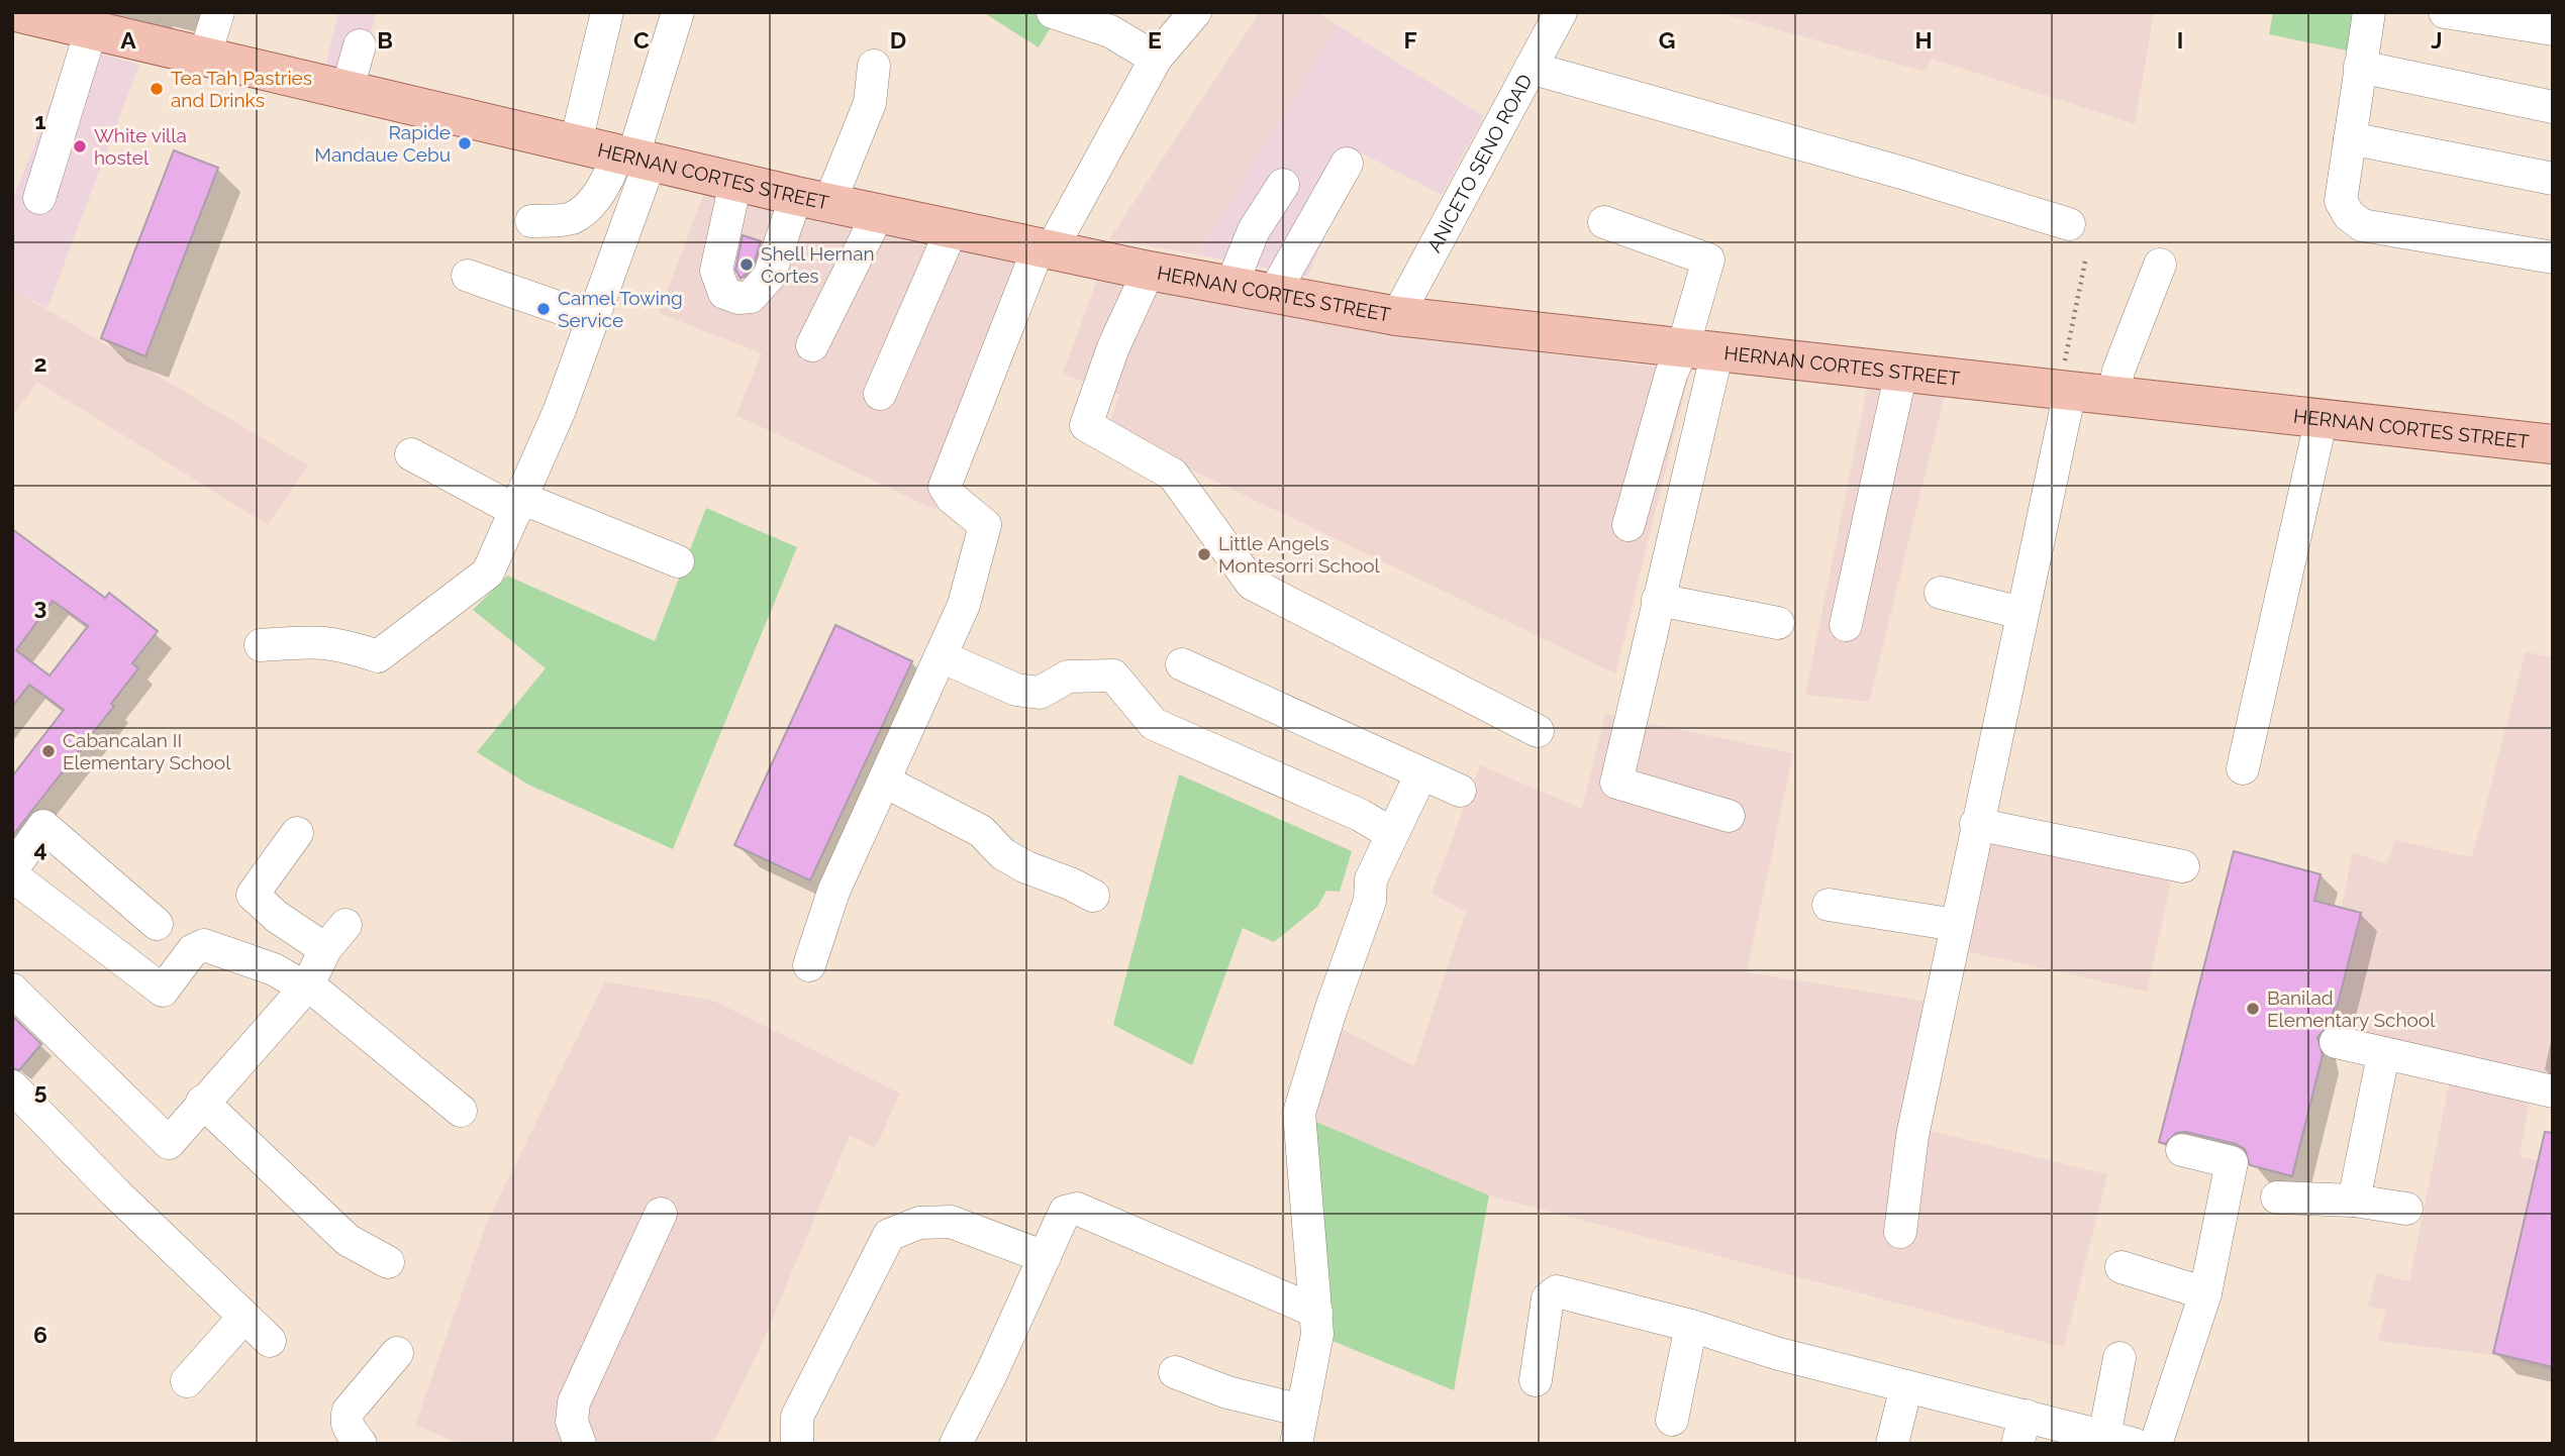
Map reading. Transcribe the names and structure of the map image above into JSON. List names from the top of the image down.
{
  "streets": {
    "main road": ["HERNAN CORTES STREET"],
    "street": ["ANICETO SENO ROAD"]
  },
  "crossings": [
    ["ANICETO SENO ROAD", "HERNAN CORTES STREET"]
  ],
  "places": [
    "Tea Tah Pastries and Drinks",
    "Rapide Mandaue Cebu",
    "White villa hostel",
    "Shell Hernan Cortes",
    "Camel Towing Service",
    "Little Angels Montesorri School",
    "Cabancalan II Elementary School",
    "Banilad Elementary School"
  ],
  "grid": {
    "columns": [
      "A",
      "B",
      "C",
      "D",
      "E",
      "F",
      "G",
      "H",
      "I",
      "J"
    ],
    "rows": [
      "1",
      "2",
      "3",
      "4",
      "5",
      "6"
    ]
  }
}
